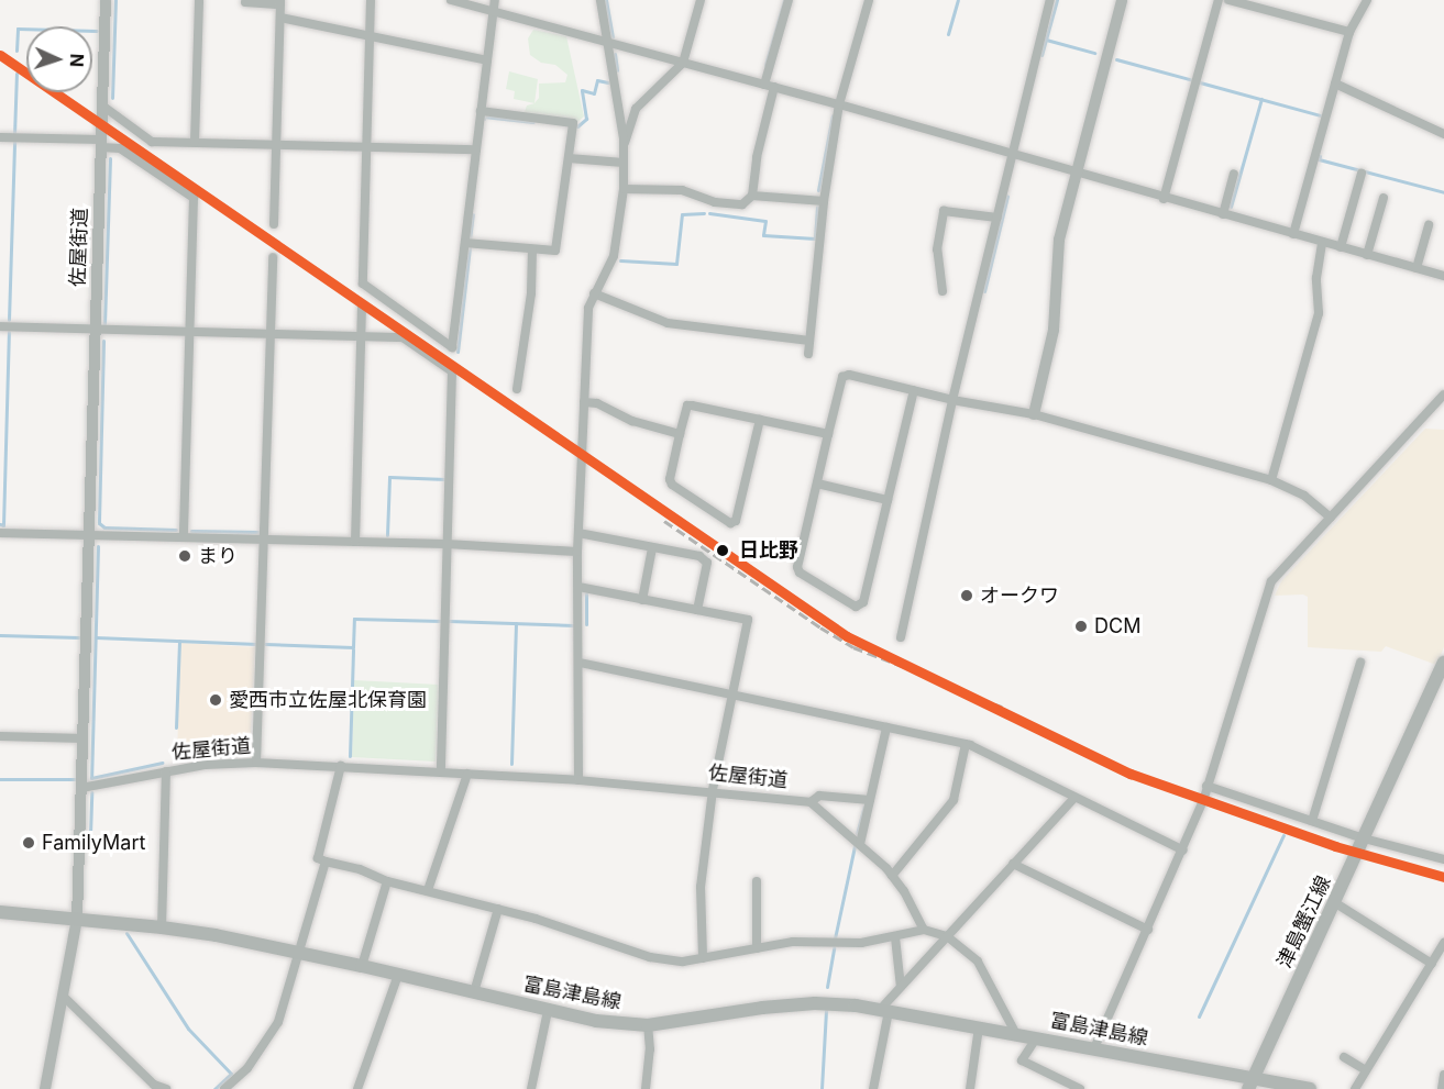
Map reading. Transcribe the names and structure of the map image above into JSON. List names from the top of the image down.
{
  "streets": {
    "main road": ["津島蟹江線", "富島津島線"],
    "street": ["佐屋街道"]
  },
  "crossings": [
    ["津島蟹江線", "富島津島線"]
  ],
  "places": [
    "日比野",
    "まり",
    "オークワ",
    "DCM",
    "愛西市立佐屋北保育園",
    "FamilyMart"
  ],
  "north": "right"
}
